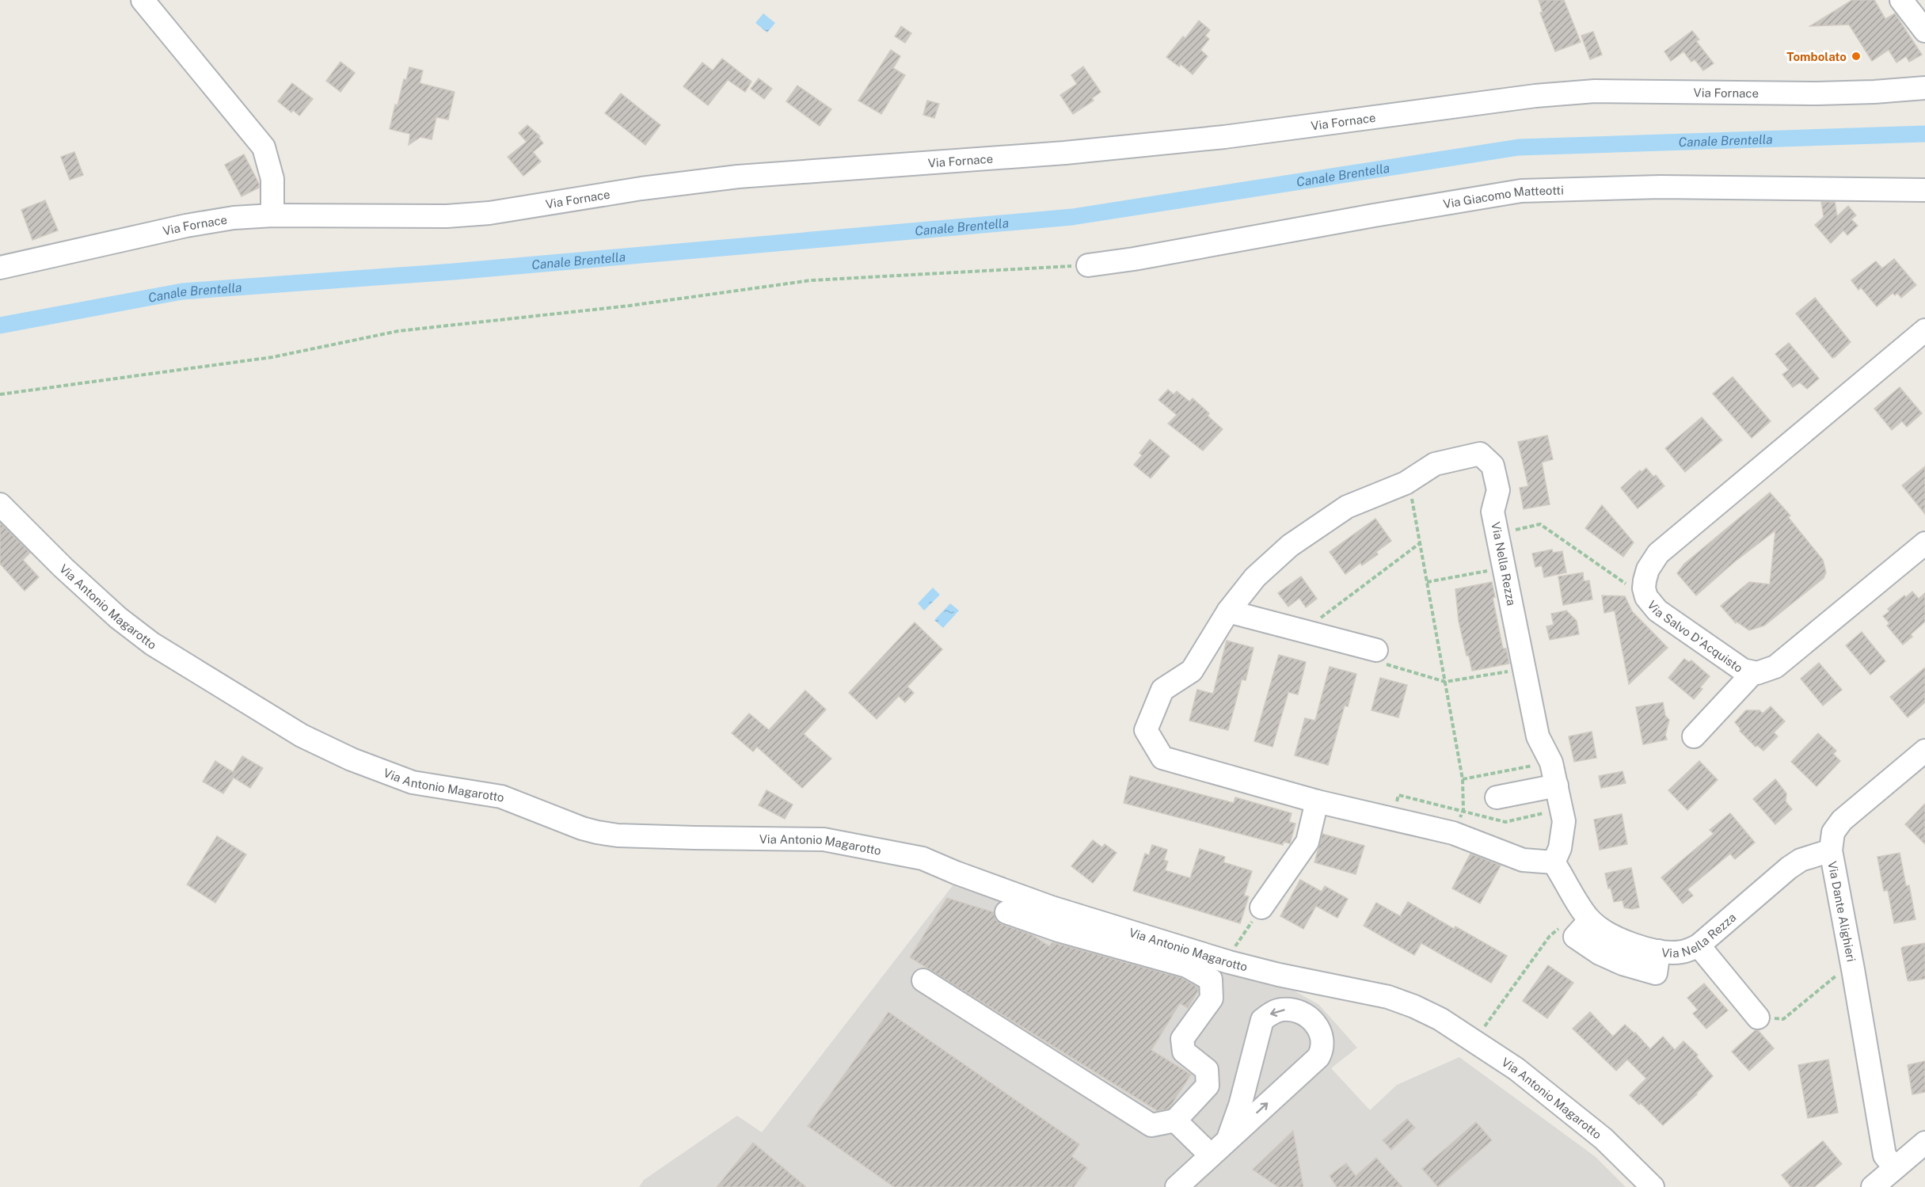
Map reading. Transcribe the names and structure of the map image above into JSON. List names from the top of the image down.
{
  "streets": {
    "street": [
      "Via Fornace",
      "Via Giacomo Matteotti",
      "Via Nella Rezza",
      "Via Antonio Magarotto",
      "Via Salvo D'Acquisto",
      "Via Dante Alighieri"
    ]
  },
  "crossings": [
    ["Via Nella Rezza", "Via Dante Alighieri"]
  ],
  "water": ["Canale Brentella"],
  "places": ["Tombolato"]
}
